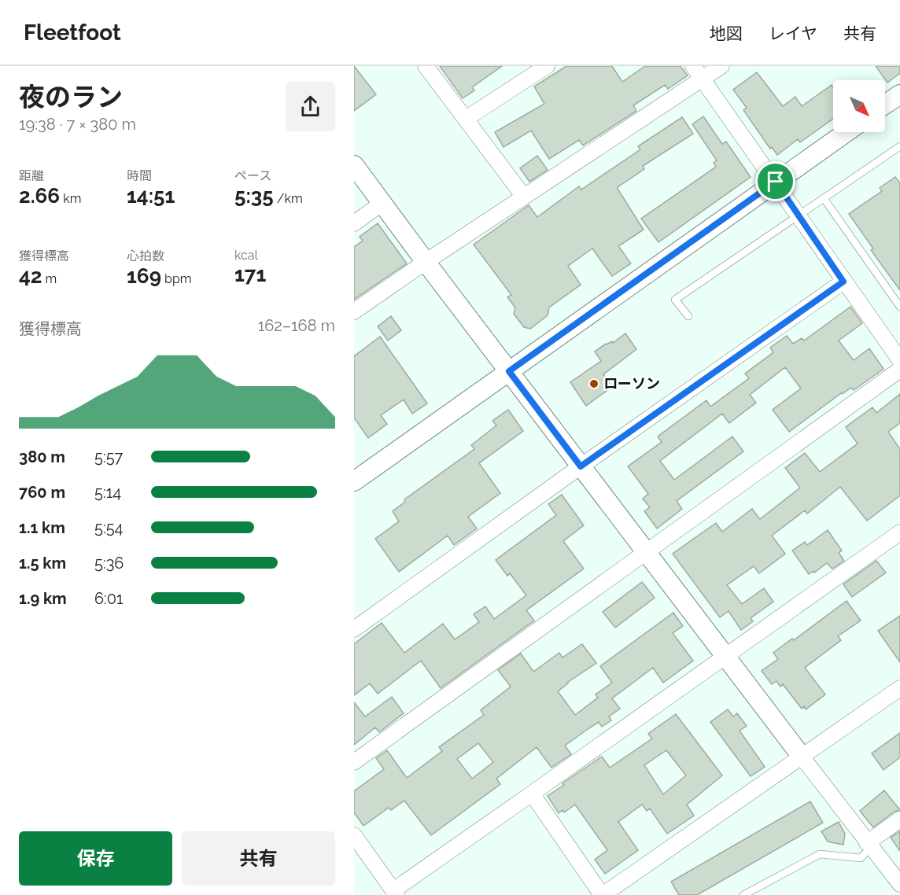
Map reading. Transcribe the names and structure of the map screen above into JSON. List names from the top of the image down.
{
  "places": ["ローソン"],
  "north": "bottom right",
  "page": {
    "header": "Fleetfoot",
    "nav": ["地図", "レイヤ", "共有"],
    "heading": ["夜のラン", "19:38 · 7 × 380 m"],
    "stats": [
      ["距離", "2.66 km"],
      ["時間", "14:51"],
      ["ペース", "5:35 /km"],
      ["獲得標高", "42 m"],
      ["心拍数", "169 bpm"],
      ["kcal", "171"]
    ],
    "chart": ["獲得標高", "162–168 m"],
    "list": [
      {
        "name": "380 m",
        "note": "5:57"
      },
      {
        "name": "760 m",
        "note": "5:14"
      },
      {
        "name": "1.1 km",
        "note": "5:54"
      },
      {
        "name": "1.5 km",
        "note": "5:36"
      },
      {
        "name": "1.9 km",
        "note": "6:01"
      }
    ],
    "buttons": ["保存", "共有"]
  }
}
